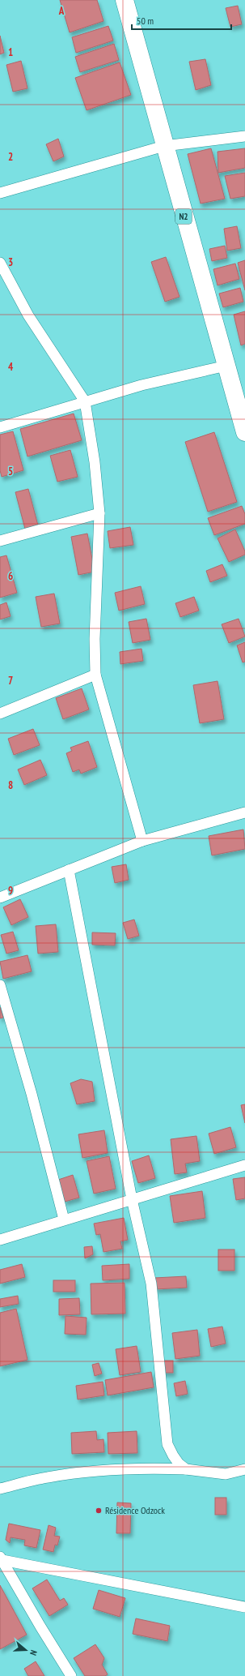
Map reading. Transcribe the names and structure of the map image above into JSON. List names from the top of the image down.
{
  "streets": {
    "highway": ["N2"]
  },
  "places": ["Résidence Odzock"],
  "scale_bar": "50 m",
  "north": "right",
  "grid": {
    "columns": ["A"],
    "rows": [
      "1",
      "2",
      "3",
      "4",
      "5",
      "6",
      "7",
      "8",
      "9"
    ]
  }
}
